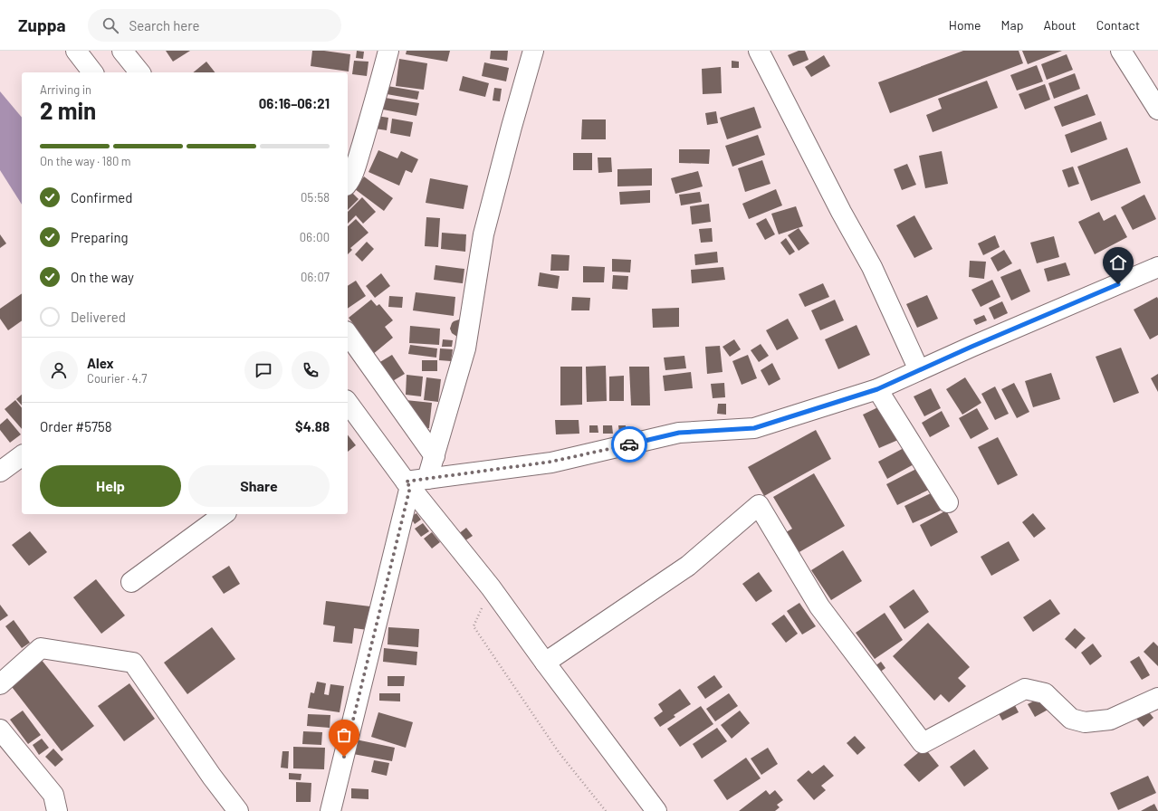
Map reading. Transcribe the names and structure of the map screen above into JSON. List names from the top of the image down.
{
  "page": {
    "header": "Zuppa",
    "search": "Search here",
    "nav": [
      "Home",
      "Map",
      "About",
      "Contact"
    ],
    "heading": ["2 min", "Arriving in", "06:16–06:21"],
    "panel": [
      "Alex",
      "Courier · 4.7",
      "Order #5758",
      "$4.88"
    ],
    "bar": "On the way · 180 m",
    "list": [
      ["Confirmed", "05:58"],
      ["Preparing", "06:00"],
      ["On the way", "06:07"],
      "Delivered"
    ],
    "buttons": ["Help", "Share"]
  }
}
